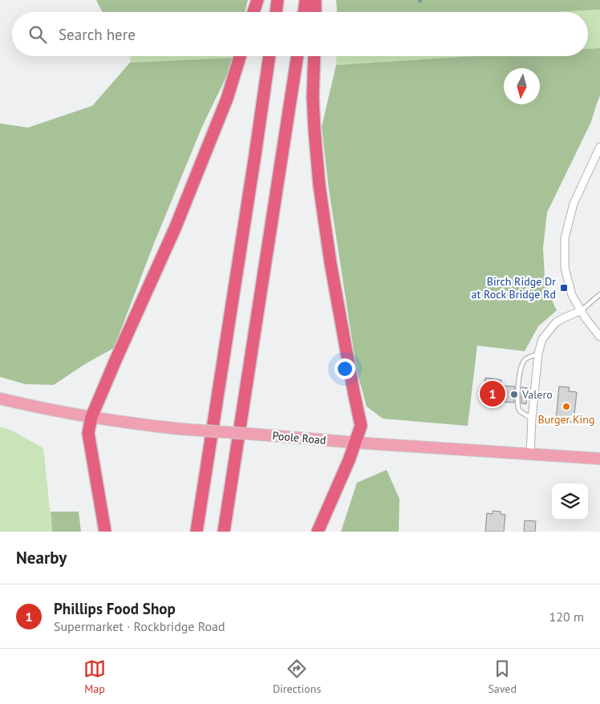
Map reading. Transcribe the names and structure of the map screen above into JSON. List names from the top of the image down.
{
  "streets": {
    "main road": ["Poole Road"]
  },
  "places": {
    "transit": ["Birch Ridge Dr at Rock Bridge Rd"],
    "other": ["Valero", "Burger King"]
  },
  "north": "bottom",
  "page": {
    "search": "Search here",
    "pins": "1",
    "heading": "Nearby",
    "list": [
      {
        "mark": "1",
        "name": "Phillips Food Shop",
        "note": "Supermarket · Rockbridge Road",
        "value": "120 m"
      }
    ],
    "nav": ["Map", "Directions", "Saved"]
  }
}
